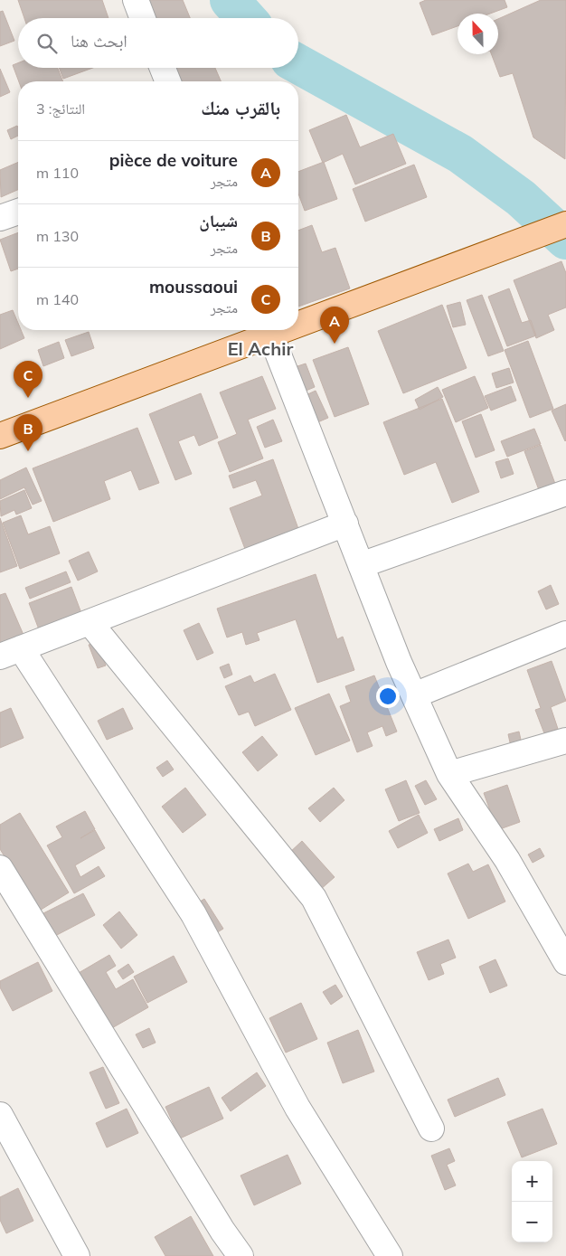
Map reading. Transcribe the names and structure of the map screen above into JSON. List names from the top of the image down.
{
  "districts": ["El Achir"],
  "north": "top",
  "page": {
    "search": "ابحث هنا",
    "heading": ["بالقرب منك", "النتائج: 3"],
    "list": [
      {
        "mark": "A",
        "name": "pièce de voiture",
        "note": "متجر",
        "value": "110 m"
      },
      {
        "mark": "B",
        "name": "شيبان",
        "note": "متجر",
        "value": "130 m"
      },
      {
        "mark": "C",
        "name": "moussaoui",
        "note": "متجر",
        "value": "140 m"
      }
    ],
    "pins": ["A", "C", "B"],
    "map_buttons": ["+", "−"]
  }
}
